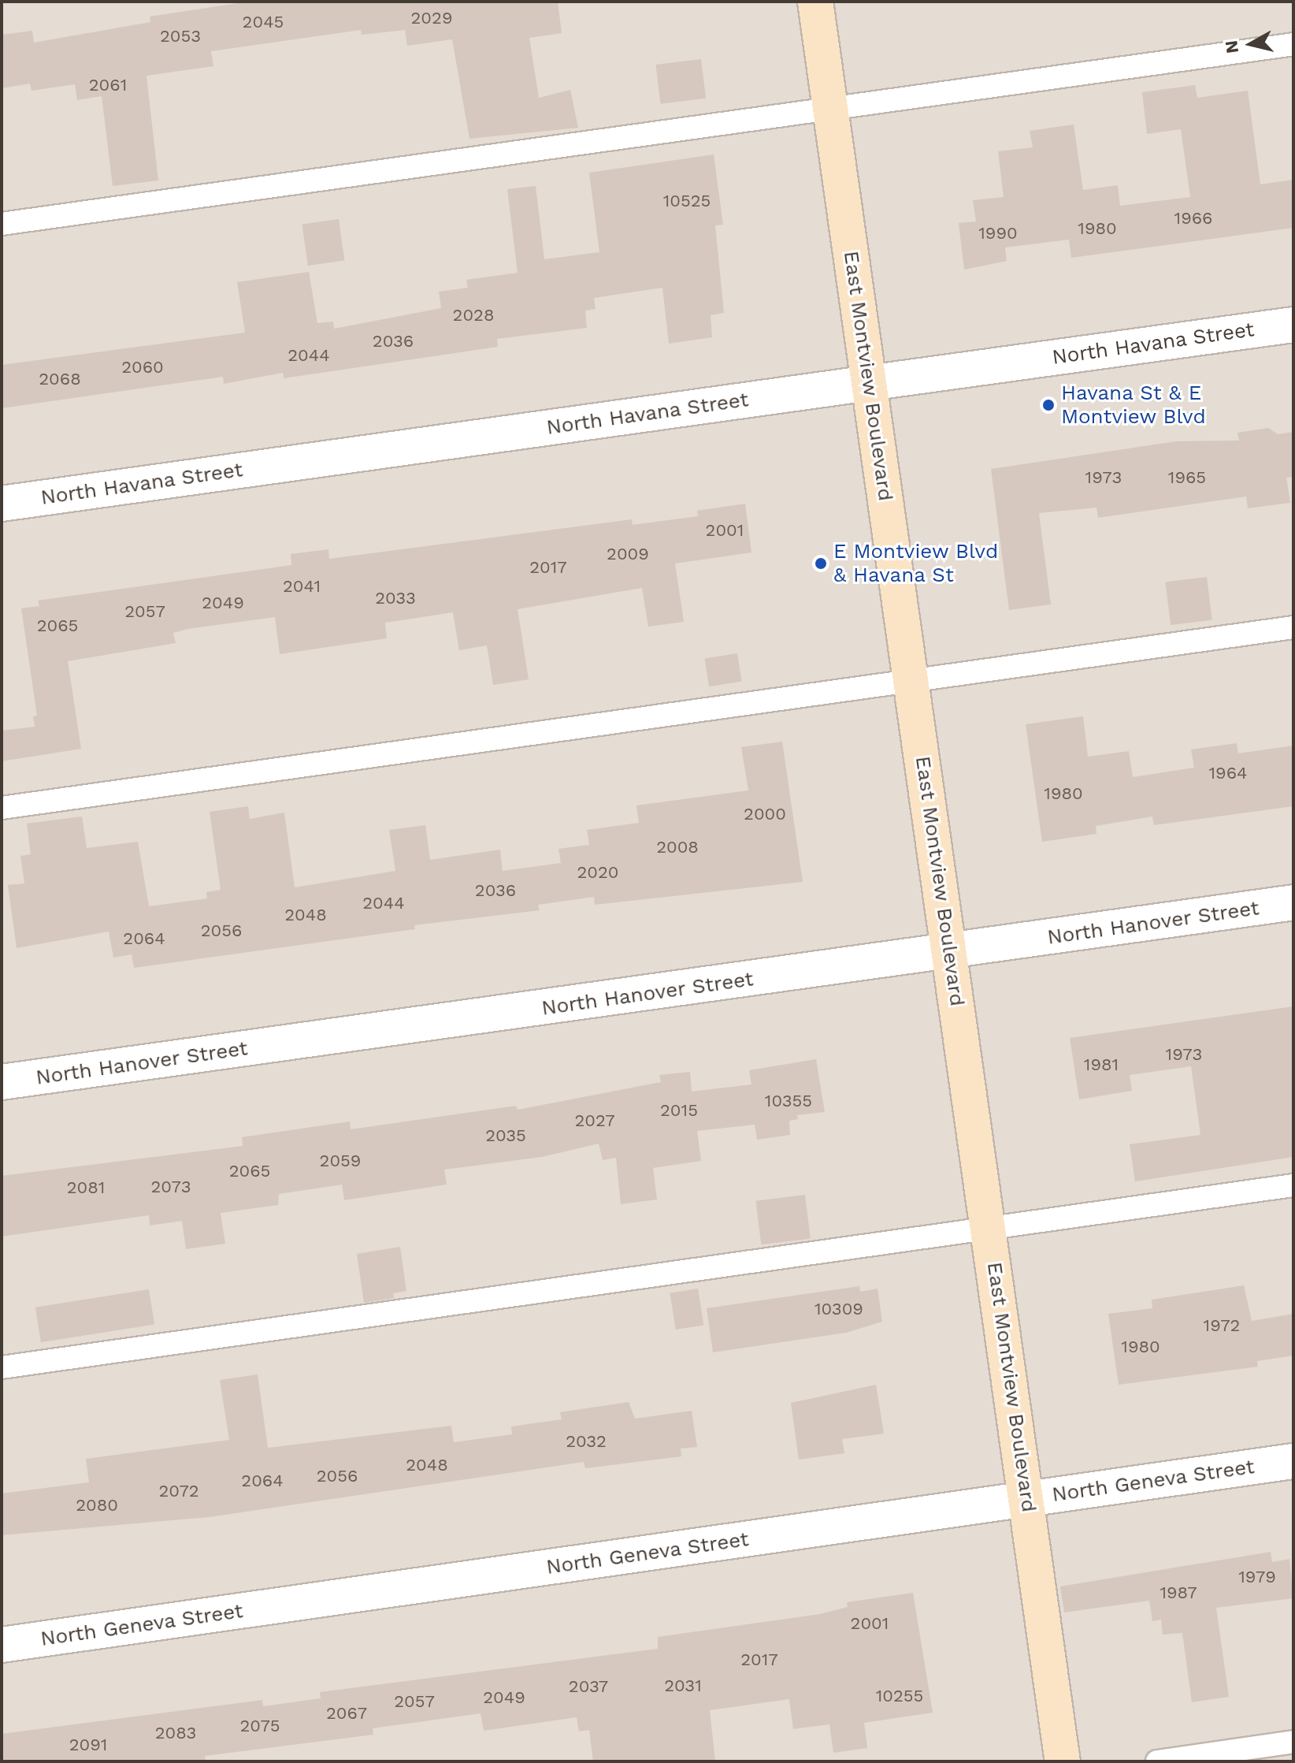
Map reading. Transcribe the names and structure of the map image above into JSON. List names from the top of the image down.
{
  "streets": {
    "main road": ["East Montview Boulevard"],
    "street": ["North Havana Street", "North Hanover Street", "North Geneva Street"]
  },
  "crossings": [
    ["North Havana Street", "East Montview Boulevard"],
    ["East Montview Boulevard", "North Hanover Street"],
    ["East Montview Boulevard", "North Geneva Street"]
  ],
  "places": ["Havana St & E Montview Blvd", "E Montview Blvd & Havana St"],
  "house_numbers": [
    "2029",
    "2045",
    "2053",
    "2061",
    "10525",
    "1966",
    "1980",
    "1990",
    "2028",
    "2036",
    "2044",
    "2060",
    "2068",
    "1973",
    "1965",
    "2001",
    "2009",
    "2017",
    "2041",
    "2033",
    "2049",
    "2057",
    "2065",
    "1964",
    "1980",
    "2000",
    "2008",
    "2020",
    "2036",
    "2044",
    "2048",
    "2056",
    "2064",
    "1973",
    "1981",
    "10355",
    "2015",
    "2027",
    "2035",
    "2059",
    "2065",
    "2073",
    "2081",
    "10309",
    "1972",
    "1980",
    "2032",
    "2048",
    "2056",
    "2064",
    "2072",
    "2080",
    "1979",
    "1987",
    "2001",
    "2017",
    "2031",
    "2037",
    "10255",
    "2049",
    "2057",
    "2067",
    "2075",
    "2083",
    "2091"
  ],
  "north": "left"
}
